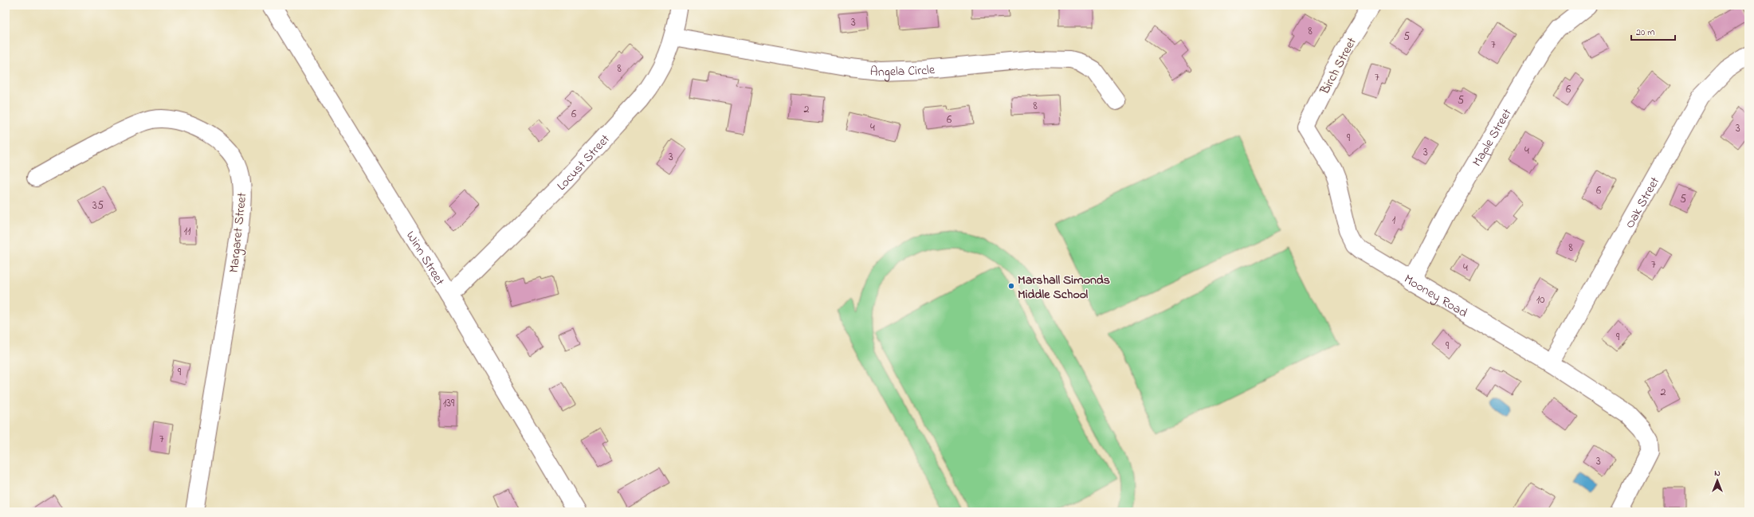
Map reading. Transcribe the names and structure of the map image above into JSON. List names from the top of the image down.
{
  "streets": {
    "street": [
      "Birch Street",
      "Angela Circle",
      "Maple Street",
      "Locust Street",
      "Oak Street",
      "Margaret Street",
      "Winn Street",
      "Mooney Road"
    ]
  },
  "crossings": [
    ["Birch Street", "Mooney Road"],
    ["Angela Circle", "Locust Street"],
    ["Maple Street", "Mooney Road"],
    ["Locust Street", "Winn Street"],
    ["Oak Street", "Mooney Road"]
  ],
  "places": ["Marshall Simonds Middle School"],
  "house_numbers": [
    "3",
    "8",
    "5",
    "7",
    "8",
    "7",
    "6",
    "5",
    "8",
    "2",
    "6",
    "6",
    "4",
    "3",
    "9",
    "4",
    "3",
    "3",
    "6",
    "5",
    "35",
    "1",
    "11",
    "8",
    "7",
    "4",
    "10",
    "9",
    "9",
    "9",
    "2",
    "139",
    "7",
    "3"
  ],
  "scale_bar": "20 m",
  "north": "top"
}
